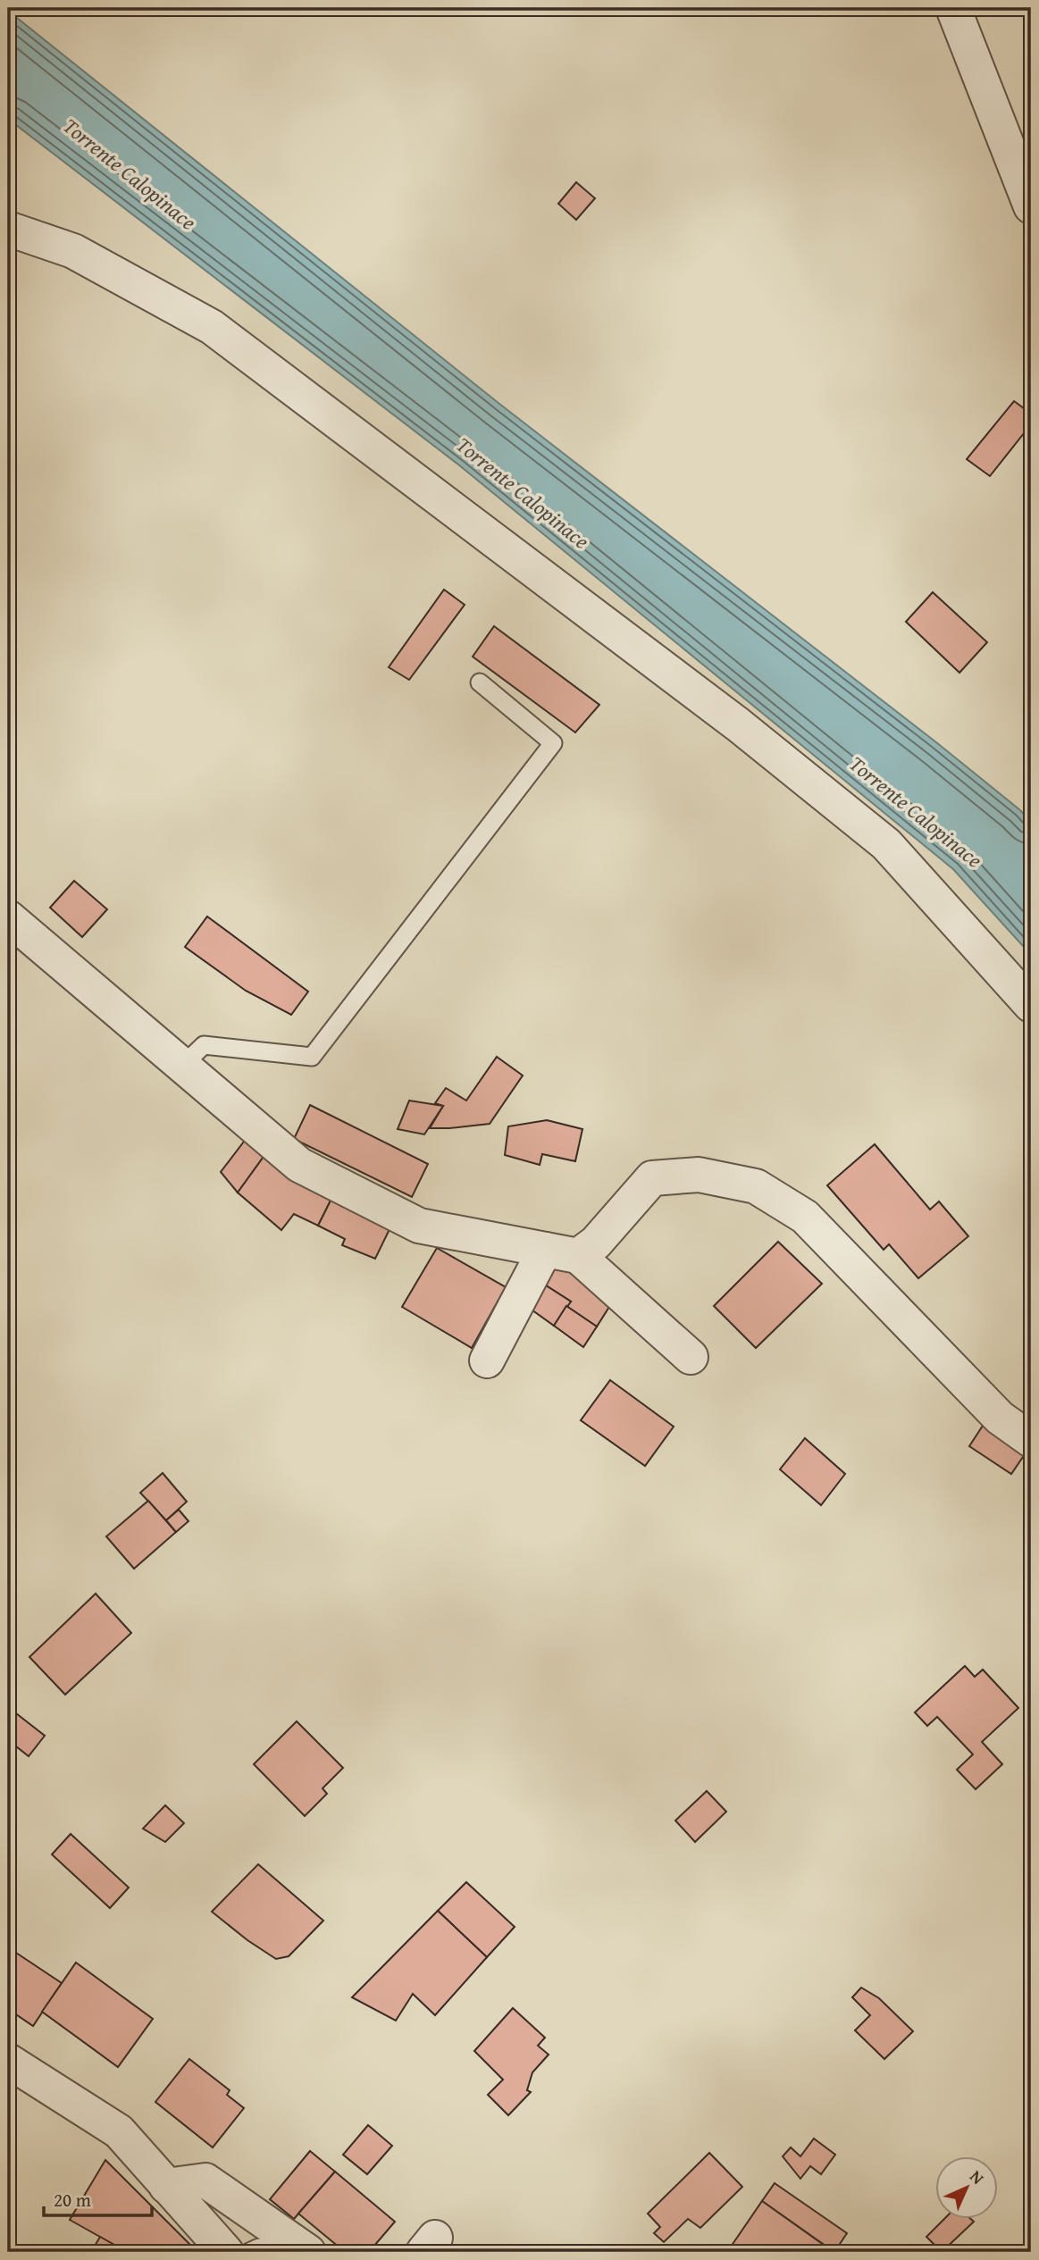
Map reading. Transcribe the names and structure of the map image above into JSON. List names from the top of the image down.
{
  "water": ["Torrente Calopinace"],
  "scale_bar": "20 m",
  "north": "top right"
}
